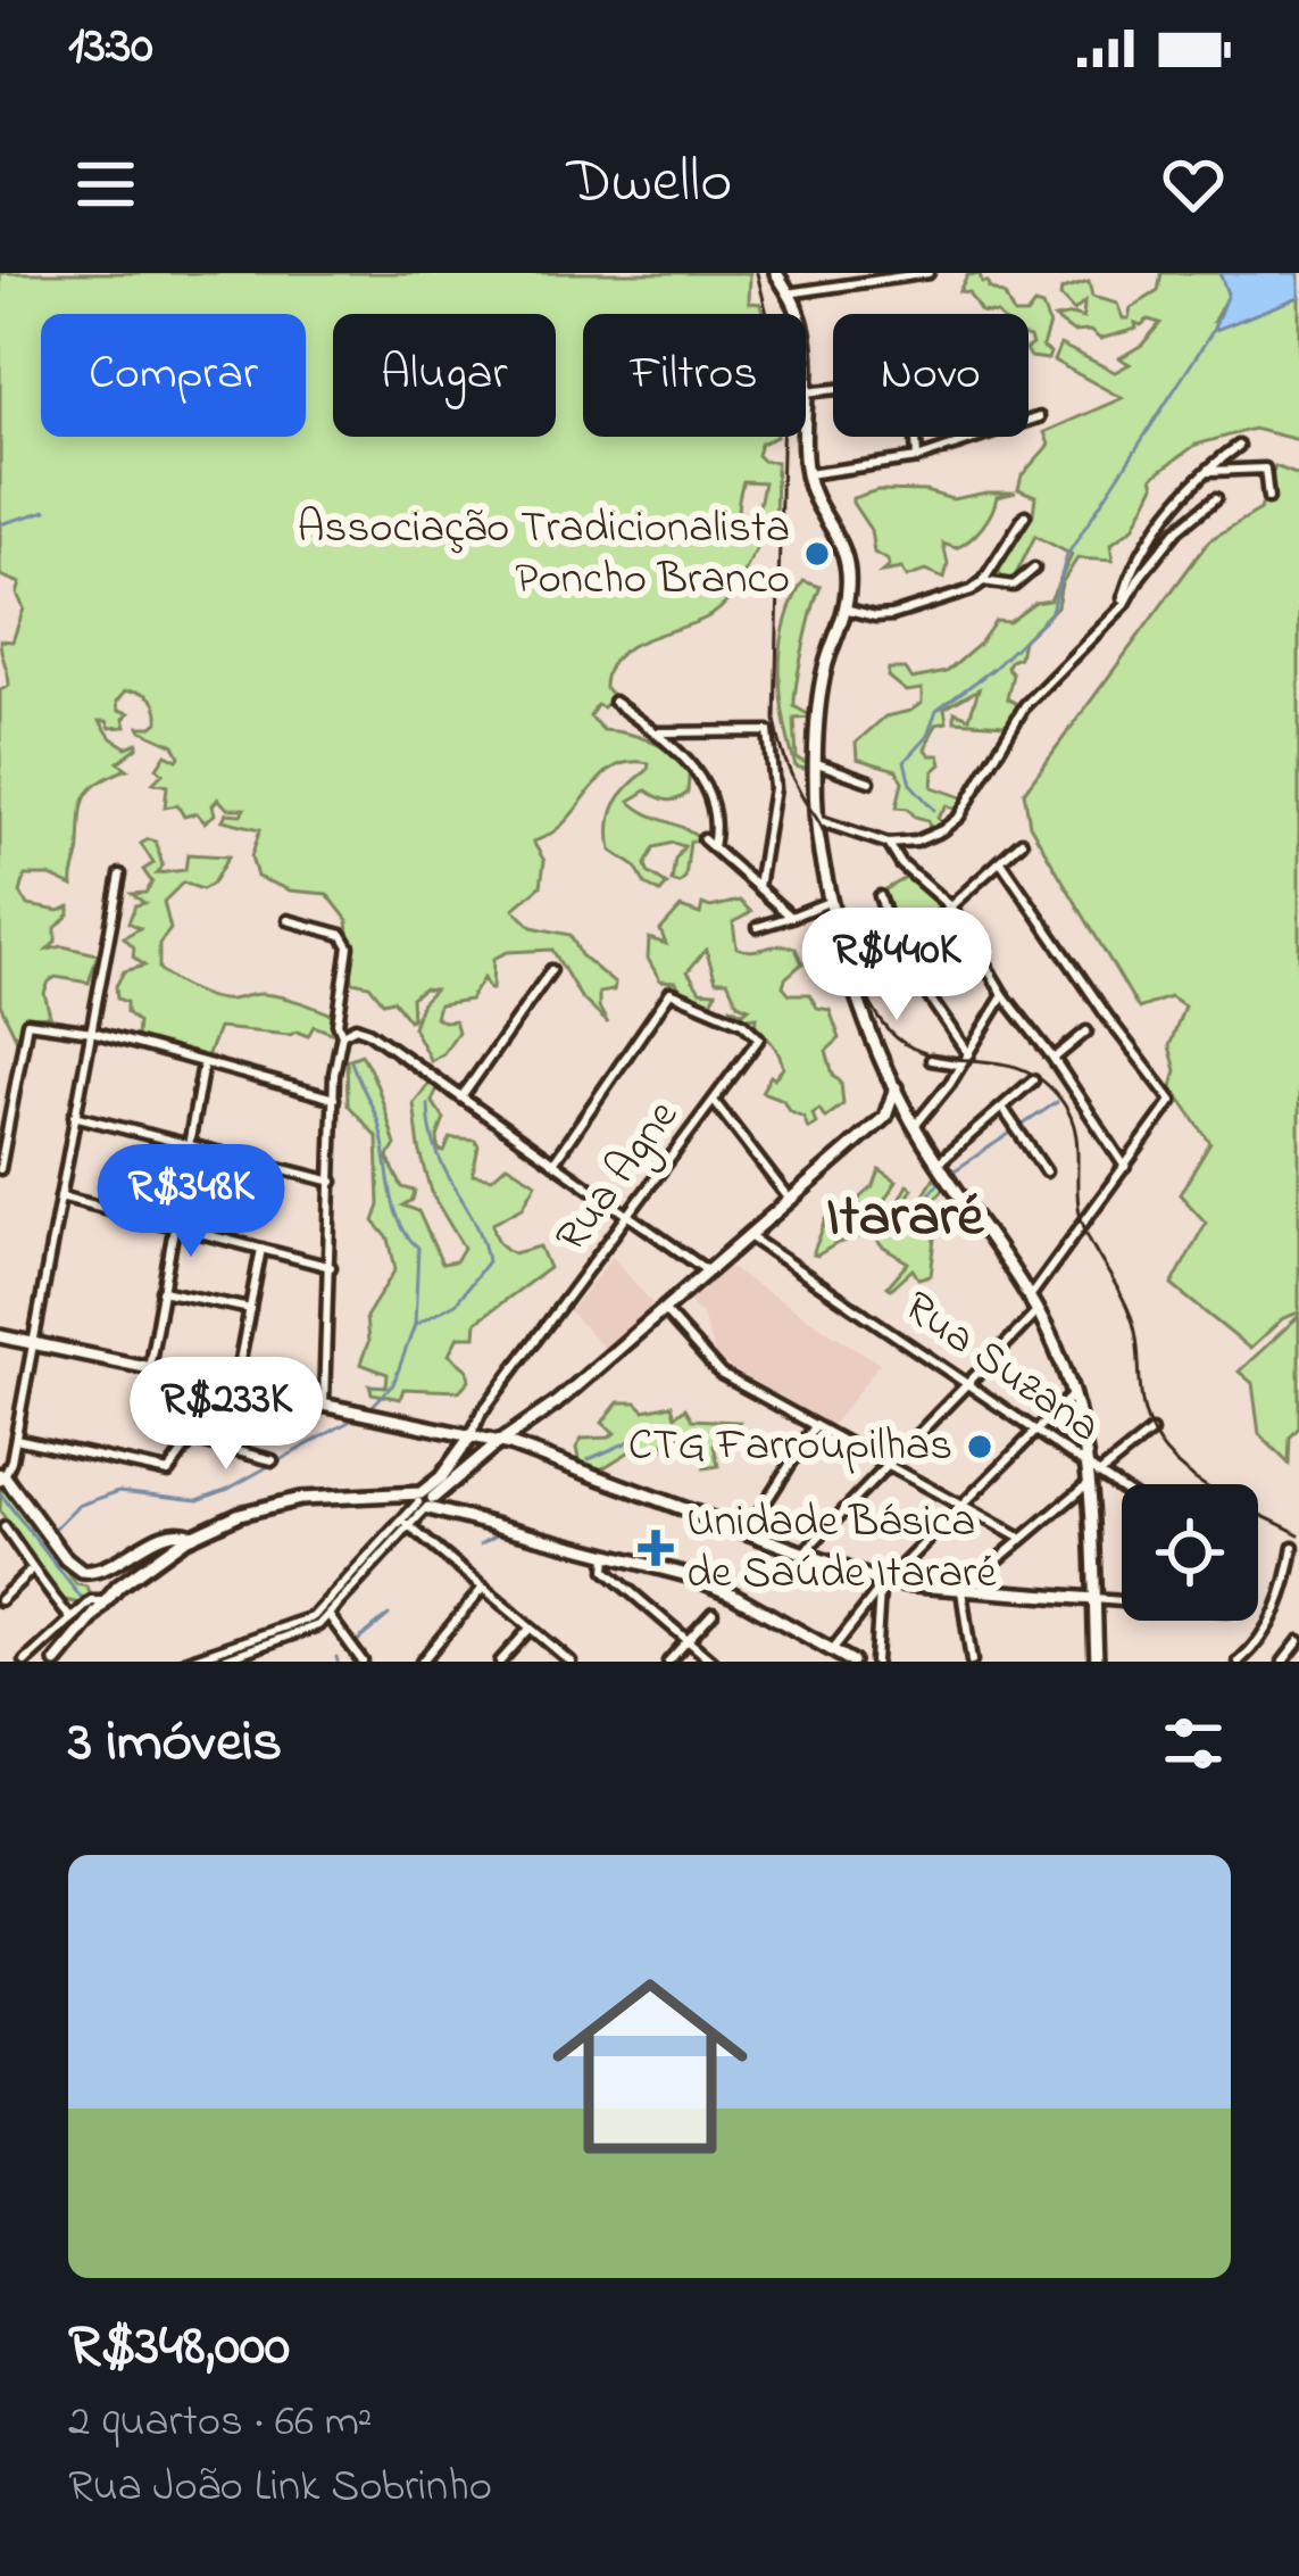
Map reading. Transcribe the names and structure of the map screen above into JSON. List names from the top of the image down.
{
  "streets": {
    "street": ["Rua Agne", "Rua Suzana"]
  },
  "districts": ["Itararé"],
  "places": {
    "other": ["Associação Tradicionalista Poncho Branco", "CTG Farroupilhas"],
    "health": ["Unidade Básica de Saúde Itararé"]
  },
  "page": {
    "status": "13:30",
    "header": "Dwello",
    "chip": [
      "Comprar",
      "Alugar",
      "Filtros",
      "Novo"
    ],
    "price": ["R$440K", "R$348K", "R$233K"],
    "heading": "3 imóveis",
    "list": [
      {
        "name": "R$348,000",
        "note": "2 quartos · 66 m² · Rua João Link Sobrinho"
      }
    ]
  }
}
